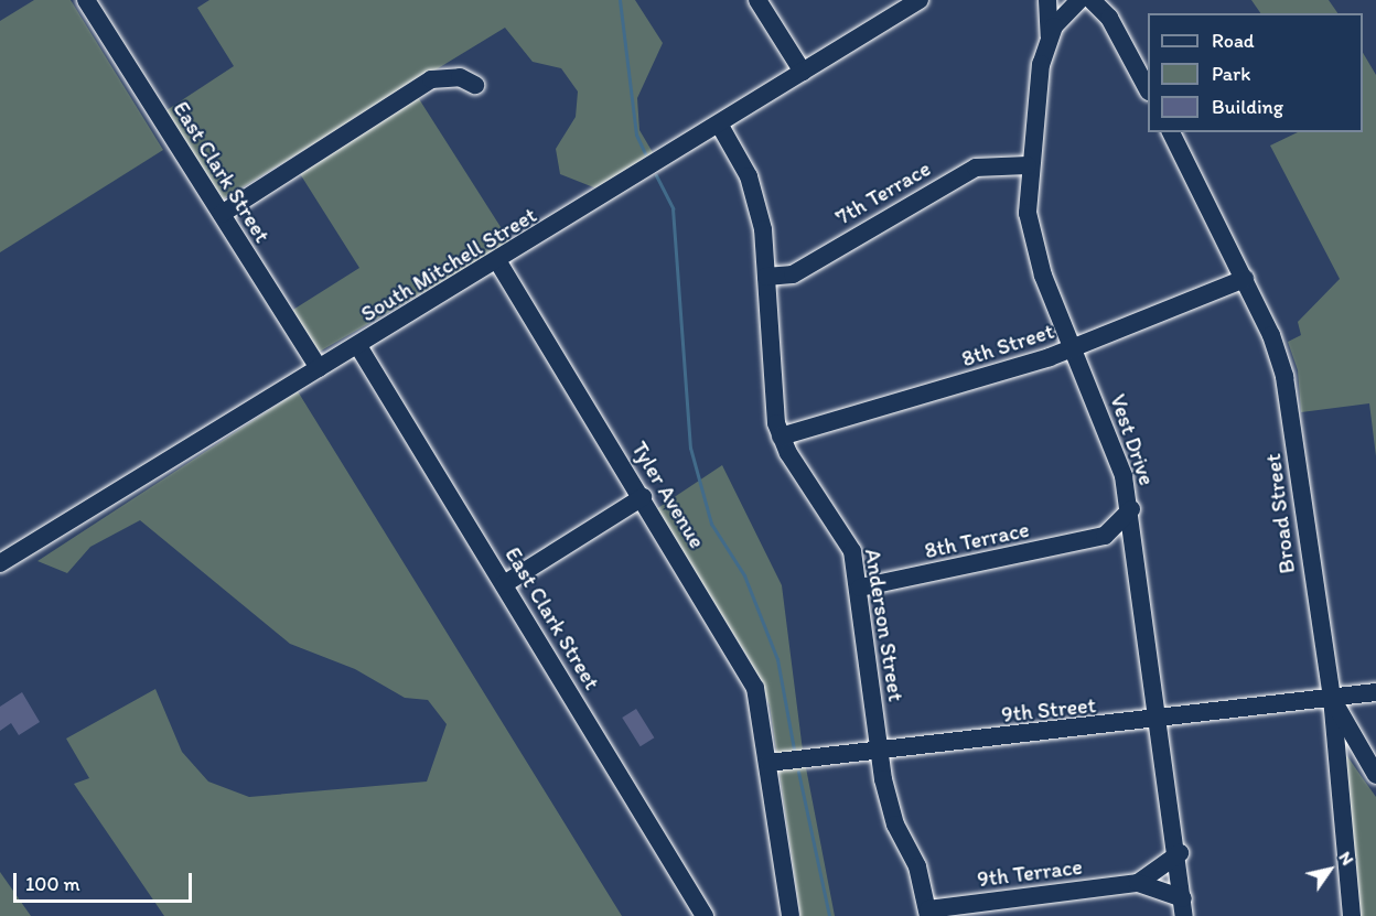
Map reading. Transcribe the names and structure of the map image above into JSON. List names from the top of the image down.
{
  "streets": {
    "street": [
      "East Clark Street",
      "7th Terrace",
      "South Mitchell Street",
      "8th Street",
      "Vest Drive",
      "Tyler Avenue",
      "Broad Street",
      "8th Terrace",
      "Anderson Street",
      "9th Street",
      "9th Terrace"
    ]
  },
  "crossings": [
    ["East Clark Street", "South Mitchell Street"],
    ["7th Terrace", "Vest Drive"],
    ["7th Terrace", "Anderson Street"],
    ["South Mitchell Street", "Tyler Avenue"],
    ["South Mitchell Street", "Anderson Street"],
    ["8th Street", "Vest Drive"],
    ["8th Street", "Broad Street"],
    ["8th Street", "Anderson Street"],
    ["Vest Drive", "9th Street"],
    ["Vest Drive", "9th Terrace"],
    ["Tyler Avenue", "9th Street"],
    ["Broad Street", "9th Street"],
    ["8th Terrace", "Anderson Street"],
    ["Anderson Street", "9th Street"],
    ["Anderson Street", "9th Terrace"]
  ],
  "legend": ["Road", "Park", "Building"],
  "scale_bar": "100 m",
  "north": "top right"
}
